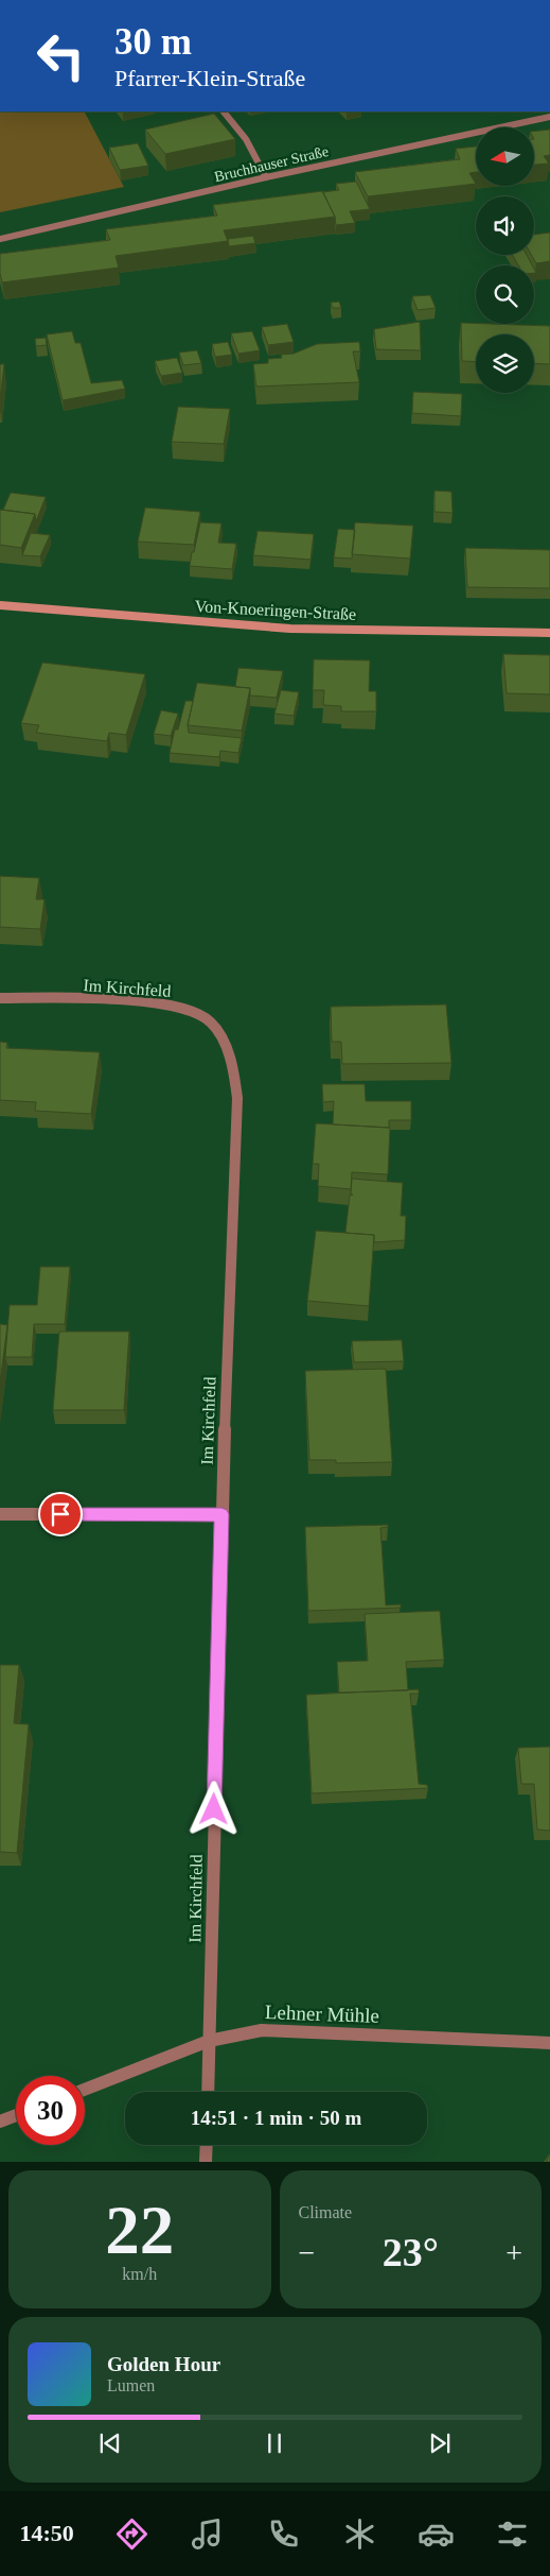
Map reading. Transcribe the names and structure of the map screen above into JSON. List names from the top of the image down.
{
  "streets": {
    "main road": ["Von-Knoeringen-Straße"],
    "street": ["Bruchhauser Straße", "Im Kirchfeld", "Lehner Mühle"]
  },
  "crossings": [
    ["Im Kirchfeld", "Lehner Mühle"]
  ],
  "north": "left",
  "page": {
    "turn": ["30 m", "Pfarrer-Klein-Straße"],
    "limit": "30",
    "trip": "14:51 · 1 min · 50 m",
    "tile": [
      ["22", "km/h"],
      "Climate"
    ],
    "heat": ["−", "23°", "+"],
    "song": ["Golden Hour", "Lumen"],
    "tabs": "14:50"
  }
}
